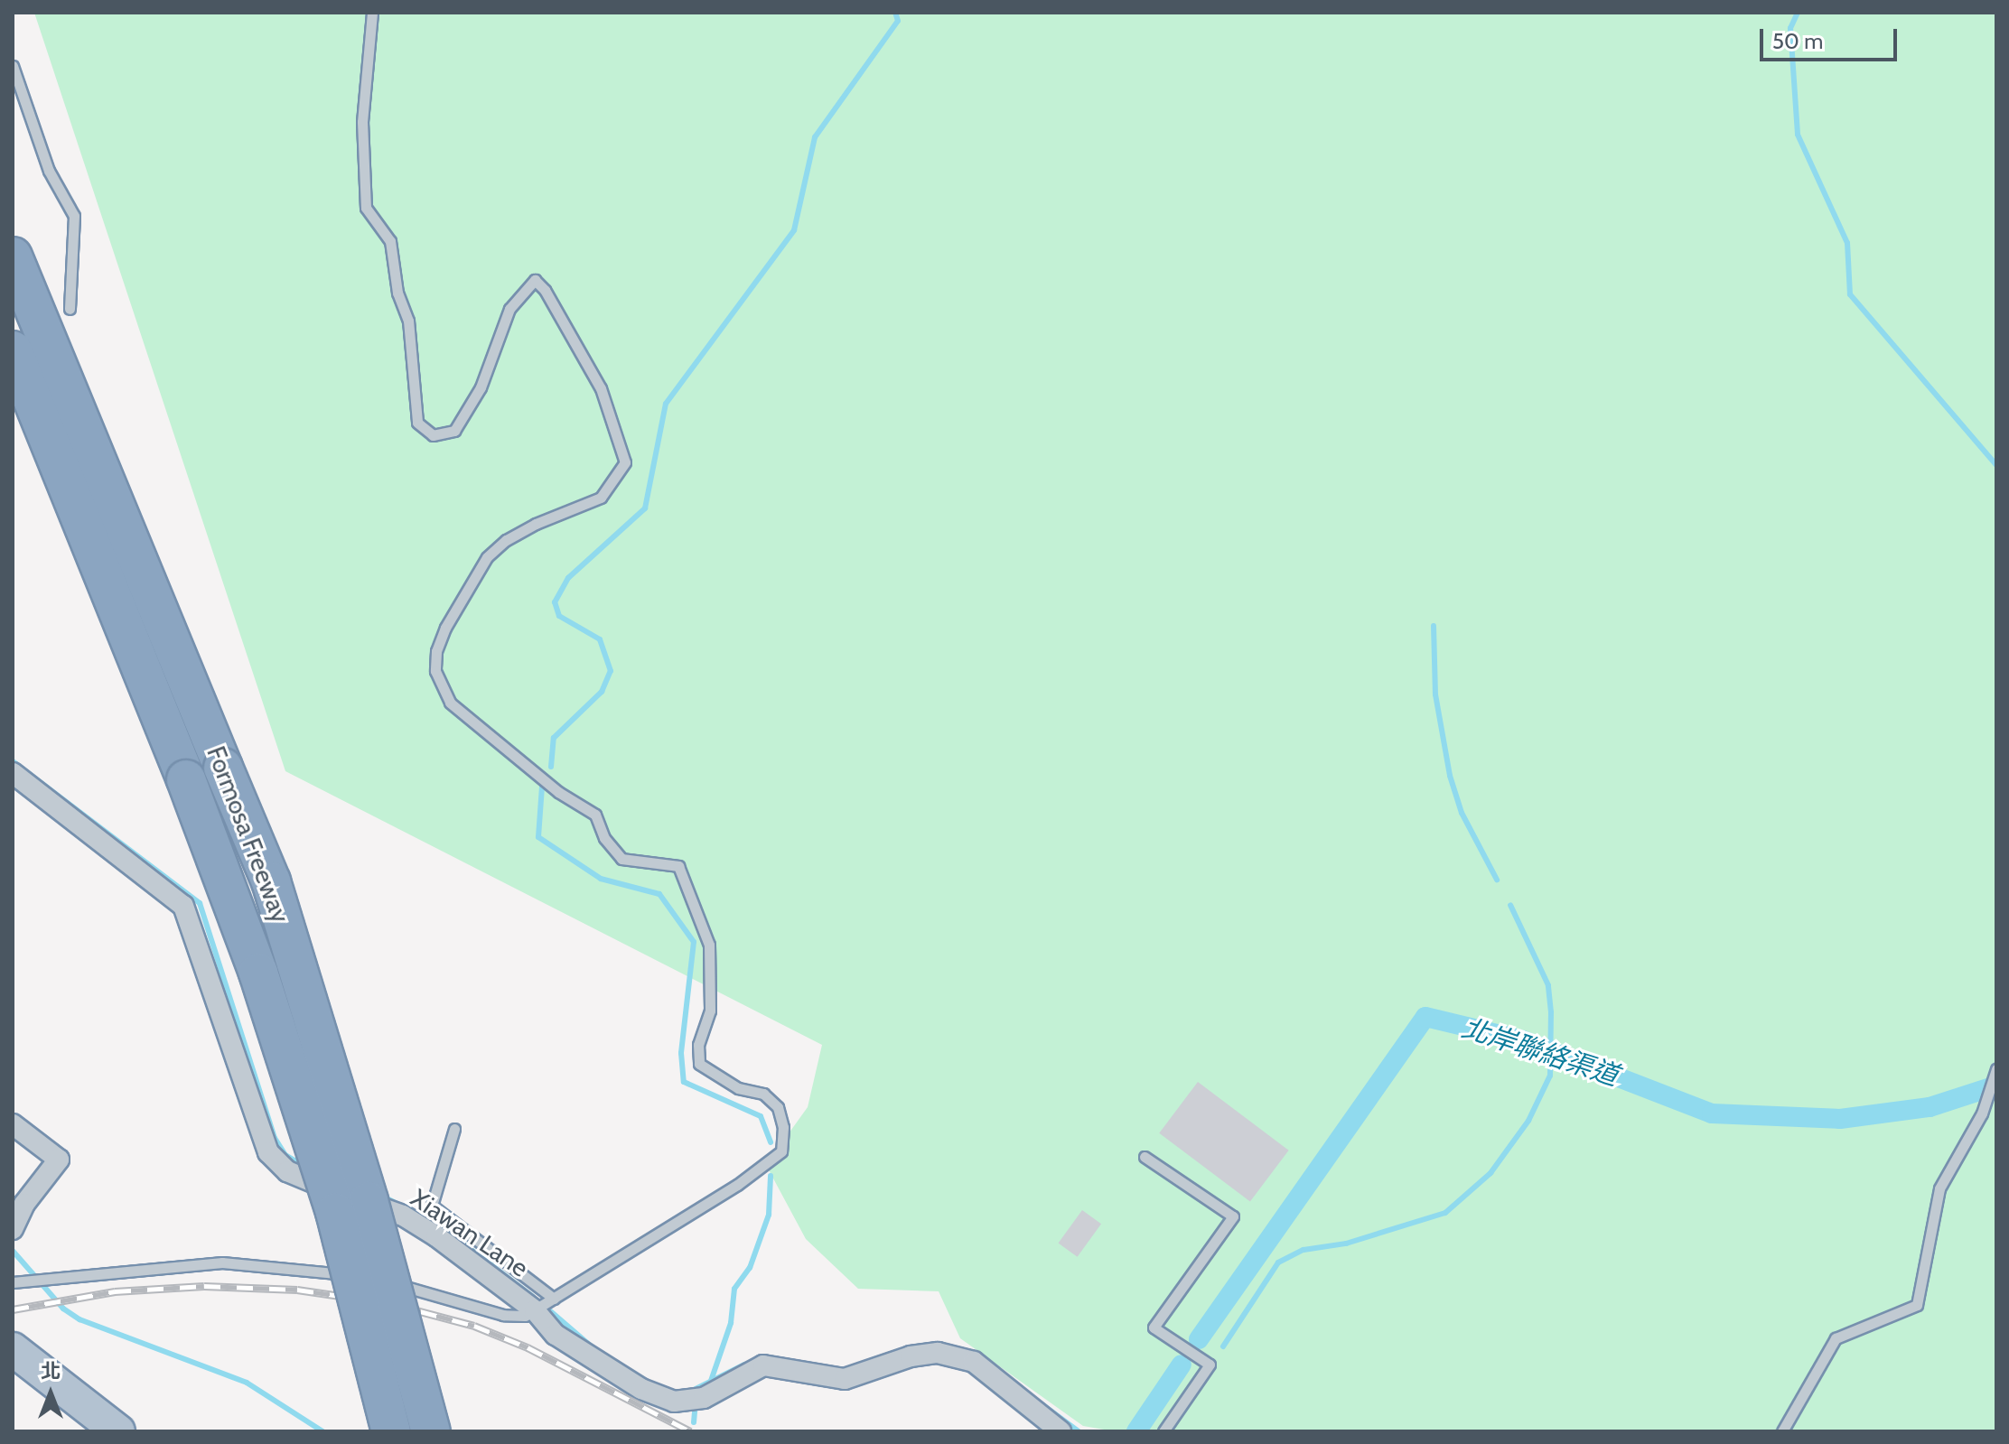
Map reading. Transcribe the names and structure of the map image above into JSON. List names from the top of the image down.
{
  "streets": {
    "highway": ["Formosa Freeway"],
    "street": ["Xiawan Lane"]
  },
  "water": ["北岸聯絡渠道"],
  "scale_bar": "50 m",
  "north": "top"
}
